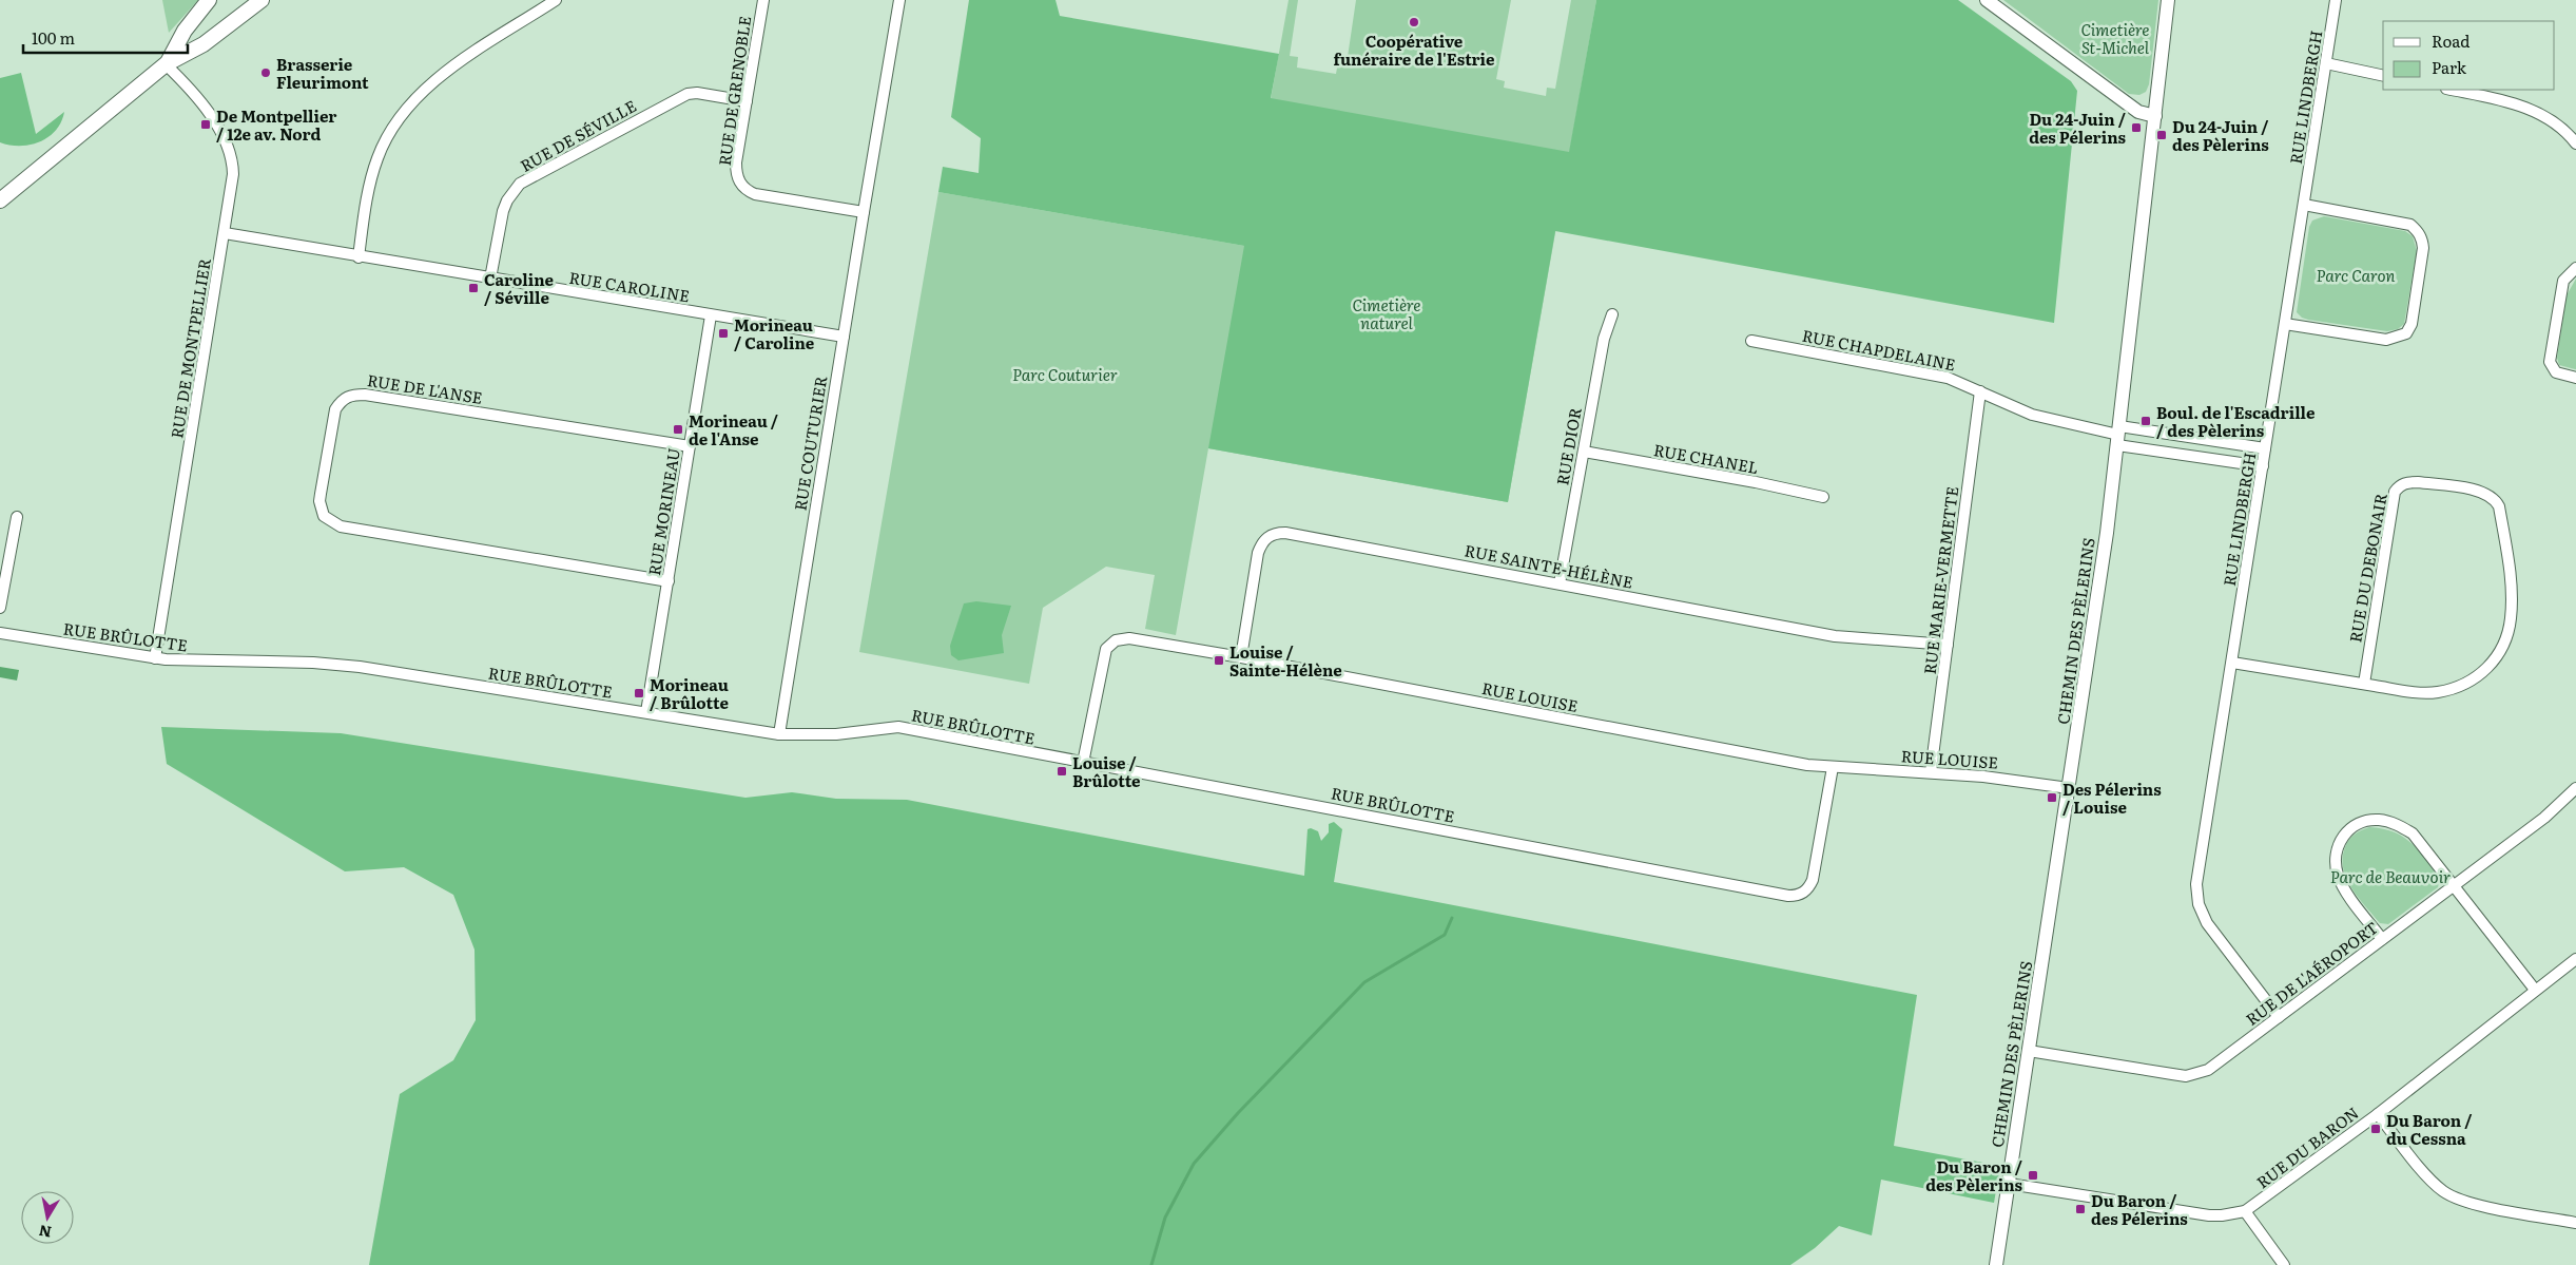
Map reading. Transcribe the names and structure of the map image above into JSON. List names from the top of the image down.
{
  "streets": {
    "street": [
      "RUE DE GRENOBLE",
      "RUE LINDBERGH",
      "RUE DE SÉVILLE",
      "RUE CAROLINE",
      "RUE DE MONTPELLIER",
      "RUE CHAPDELAINE",
      "RUE DE L'ANSE",
      "RUE COUTURIER",
      "RUE DIOR",
      "RUE CHANEL",
      "RUE MORINEAU",
      "RUE SAINTE-HÉLÈNE",
      "RUE DU DEBONAIR",
      "RUE MARIE-VERMETTE",
      "CHEMIN DES PÈLERINS",
      "RUE BRÛLOTTE",
      "RUE LOUISE",
      "RUE DE L'AÉROPORT",
      "RUE DU BARON"
    ]
  },
  "crossings": [
    ["RUE DE GRENOBLE", "RUE DE SÉVILLE"],
    ["RUE DE GRENOBLE", "RUE COUTURIER"],
    ["RUE LINDBERGH", "RUE DU DEBONAIR"],
    ["RUE LINDBERGH", "RUE DE L'AÉROPORT"],
    ["RUE DE SÉVILLE", "RUE CAROLINE"],
    ["RUE CAROLINE", "RUE DE MONTPELLIER"],
    ["RUE CAROLINE", "RUE COUTURIER"],
    ["RUE CAROLINE", "RUE MORINEAU"],
    ["RUE DE MONTPELLIER", "RUE BRÛLOTTE"],
    ["RUE CHAPDELAINE", "RUE MARIE-VERMETTE"],
    ["RUE CHAPDELAINE", "CHEMIN DES PÈLERINS"],
    ["RUE DE L'ANSE", "RUE MORINEAU"],
    ["RUE COUTURIER", "RUE BRÛLOTTE"],
    ["RUE DIOR", "RUE CHANEL"],
    ["RUE DIOR", "RUE SAINTE-HÉLÈNE"],
    ["RUE MORINEAU", "RUE BRÛLOTTE"],
    ["RUE SAINTE-HÉLÈNE", "RUE MARIE-VERMETTE"],
    ["RUE SAINTE-HÉLÈNE", "RUE LOUISE"],
    ["RUE MARIE-VERMETTE", "RUE LOUISE"],
    ["CHEMIN DES PÈLERINS", "RUE LOUISE"],
    ["CHEMIN DES PÈLERINS", "RUE DE L'AÉROPORT"],
    ["CHEMIN DES PÈLERINS", "RUE DU BARON"],
    ["RUE BRÛLOTTE", "RUE LOUISE"]
  ],
  "parks": [
    "Cimetière St-Michel",
    "Parc Caron",
    "Cimetière naturel",
    "Parc Couturier",
    "Parc de Beauvoir"
  ],
  "places": {
    "other": ["Coopérative funéraire de l'Estrie", "Brasserie Fleurimont"],
    "transit": [
      "De Montpellier / 12e av. Nord",
      "Du 24-Juin / des Pélerins",
      "Du 24-Juin / des Pèlerins",
      "Caroline / Séville",
      "Morineau / Caroline",
      "Boul. de l'Escadrille / des Pèlerins",
      "Morineau / de l'Anse",
      "Louise / Sainte-Hélène",
      "Morineau / Brûlotte",
      "Louise / Brûlotte",
      "Des Pélerins / Louise",
      "Du Baron / du Cessna",
      "Du Baron / des Pèlerins",
      "Du Baron / des Pélerins"
    ]
  },
  "legend": ["Road", "Park"],
  "scale_bar": "100 m",
  "north": "bottom"
}
